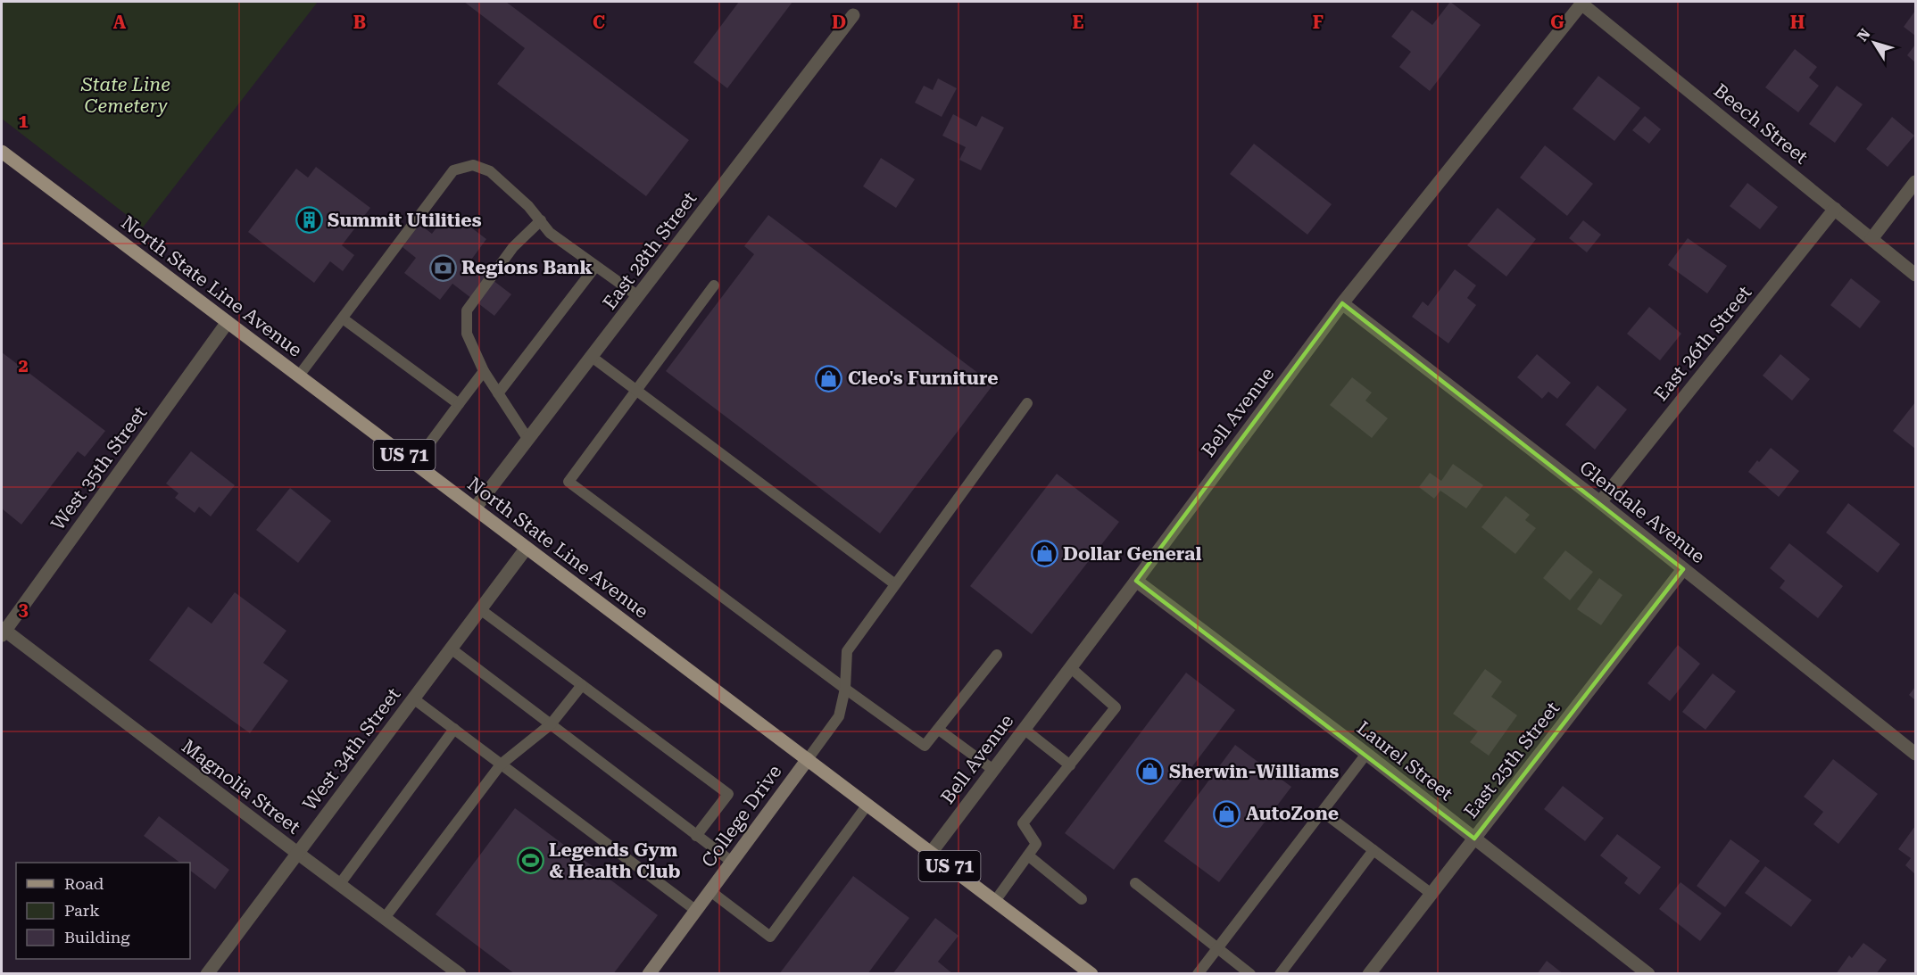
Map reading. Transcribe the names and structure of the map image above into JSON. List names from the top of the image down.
{
  "streets": {
    "main road": ["North State Line Avenue", "US 71"],
    "street": [
      "Beech Street",
      "East 28th Street",
      "East 26th Street",
      "Bell Avenue",
      "West 35th Street",
      "Glendale Avenue",
      "West 34th Street",
      "East 25th Street",
      "Laurel Street",
      "Magnolia Street",
      "College Drive"
    ]
  },
  "crossings": [
    ["Beech Street", "East 26th Street"],
    ["Beech Street", "Bell Avenue"],
    ["East 28th Street", "North State Line Avenue"],
    ["North State Line Avenue", "Bell Avenue"],
    ["North State Line Avenue", "West 35th Street"],
    ["North State Line Avenue", "West 34th Street"],
    ["North State Line Avenue", "College Drive"],
    ["East 26th Street", "Glendale Avenue"],
    ["Bell Avenue", "Glendale Avenue"],
    ["Bell Avenue", "Laurel Street"],
    ["West 35th Street", "Magnolia Street"],
    ["Glendale Avenue", "East 25th Street"],
    ["West 34th Street", "Magnolia Street"],
    ["East 25th Street", "Laurel Street"]
  ],
  "parks": ["State Line Cemetery"],
  "places": {
    "building": ["Summit Utilities"],
    "bank": ["Regions Bank"],
    "shop": [
      "Cleo's Furniture",
      "Dollar General",
      "Sherwin-Williams",
      "AutoZone"
    ],
    "sports": ["Legends Gym & Health Club"]
  },
  "legend": ["Road", "Park", "Building"],
  "north": "top left",
  "grid": {
    "columns": [
      "A",
      "B",
      "C",
      "D",
      "E",
      "F",
      "G",
      "H"
    ],
    "rows": ["1", "2", "3"]
  }
}
